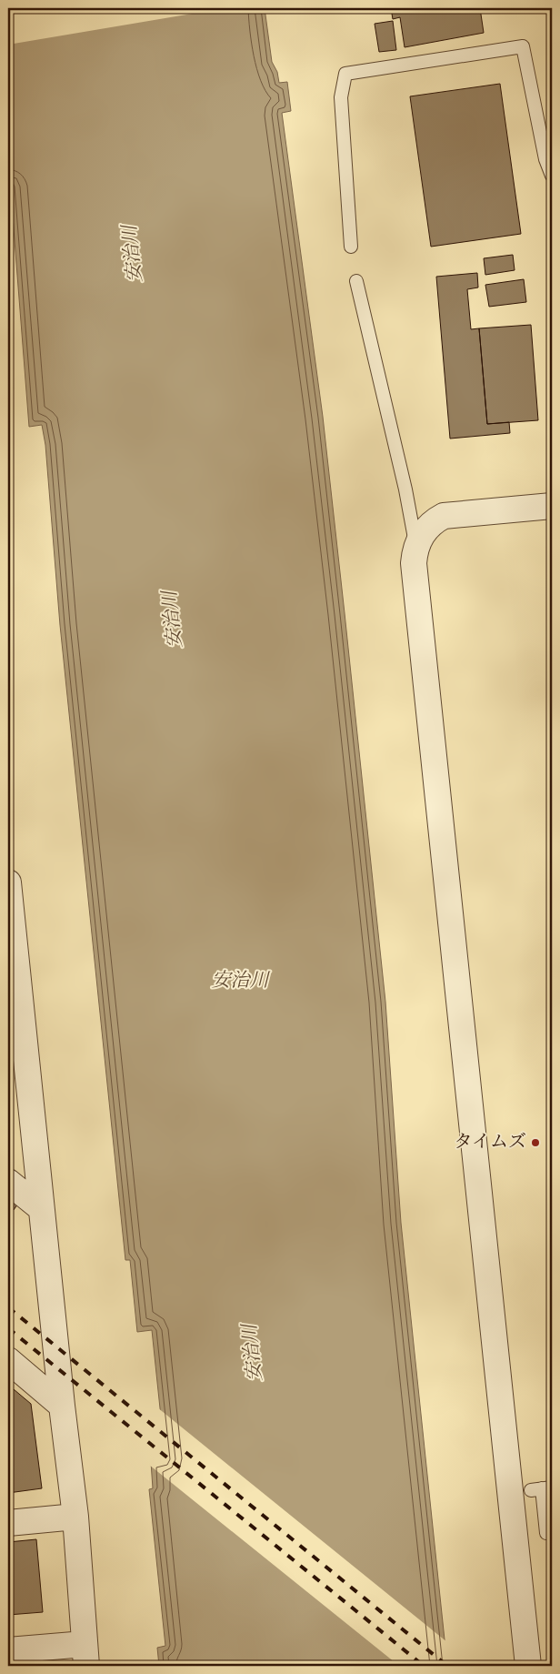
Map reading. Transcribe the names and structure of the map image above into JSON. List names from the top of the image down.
{
  "water": ["安治川"],
  "places": ["タイムズ"]
}
